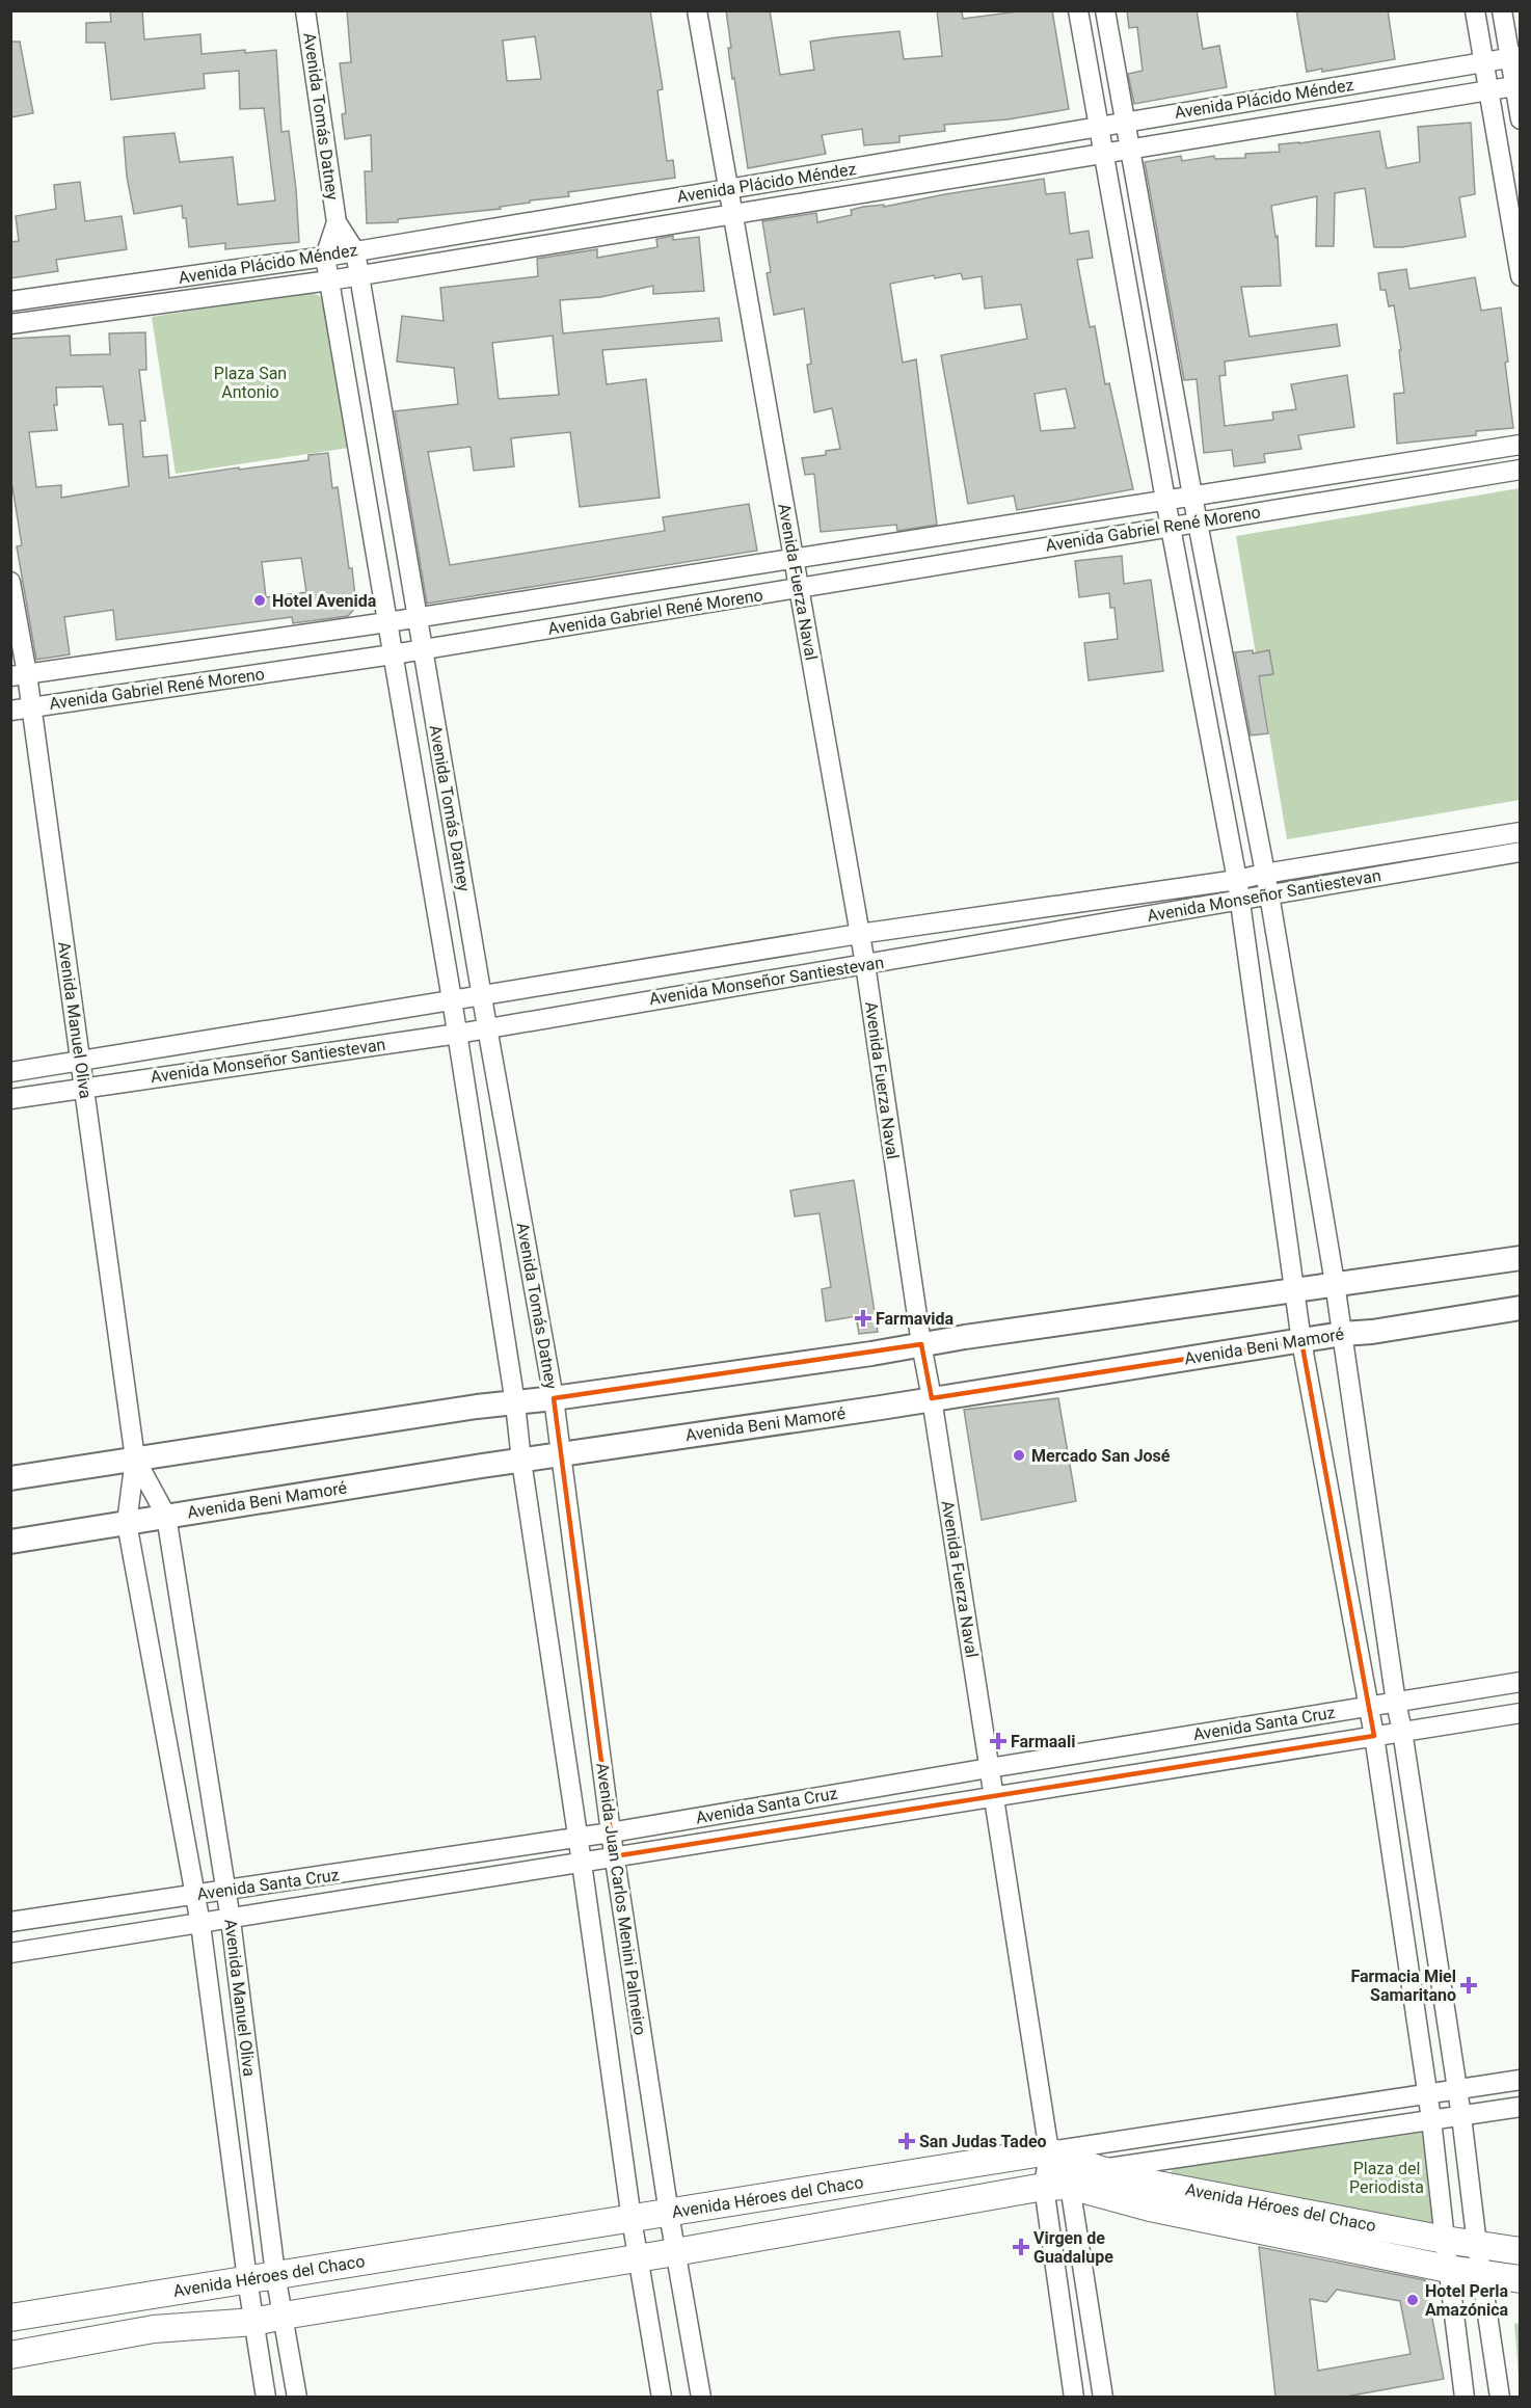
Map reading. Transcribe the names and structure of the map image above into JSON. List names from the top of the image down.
{
  "streets": {
    "main road": ["Avenida Héroes del Chaco"],
    "street": [
      "Avenida Plácido Méndez",
      "Avenida Tomás Datney",
      "Avenida Gabriel René Moreno",
      "Avenida Fuerza Naval",
      "Avenida Monseñor Santiestevan",
      "Avenida Manuel Oliva",
      "Avenida Beni Mamoré",
      "Avenida Santa Cruz",
      "Avenida Juan Carlos Menini Palmeiro"
    ]
  },
  "crossings": [
    ["Avenida Plácido Méndez", "Avenida Tomás Datney"],
    ["Avenida Plácido Méndez", "Avenida Fuerza Naval"],
    ["Avenida Tomás Datney", "Avenida Gabriel René Moreno"],
    ["Avenida Tomás Datney", "Avenida Monseñor Santiestevan"],
    ["Avenida Tomás Datney", "Avenida Juan Carlos Menini Palmeiro"],
    ["Avenida Gabriel René Moreno", "Avenida Fuerza Naval"],
    ["Avenida Gabriel René Moreno", "Avenida Manuel Oliva"],
    ["Avenida Fuerza Naval", "Avenida Monseñor Santiestevan"],
    ["Avenida Fuerza Naval", "Avenida Beni Mamoré"],
    ["Avenida Fuerza Naval", "Avenida Santa Cruz"],
    ["Avenida Fuerza Naval", "Avenida Héroes del Chaco"],
    ["Avenida Monseñor Santiestevan", "Avenida Manuel Oliva"],
    ["Avenida Manuel Oliva", "Avenida Beni Mamoré"],
    ["Avenida Manuel Oliva", "Avenida Santa Cruz"],
    ["Avenida Manuel Oliva", "Avenida Héroes del Chaco"],
    ["Avenida Beni Mamoré", "Avenida Juan Carlos Menini Palmeiro"],
    ["Avenida Santa Cruz", "Avenida Juan Carlos Menini Palmeiro"],
    ["Avenida Juan Carlos Menini Palmeiro", "Avenida Héroes del Chaco"]
  ],
  "parks": ["Plaza San Antonio", "Plaza del Periodista"],
  "places": {
    "other": ["Hotel Avenida", "Mercado San José", "Hotel Perla Amazónica"],
    "health": [
      "Farmavida",
      "Farmaali",
      "Farmacia Miel Samaritano",
      "San Judas Tadeo",
      "Virgen de Guadalupe"
    ]
  }
}
